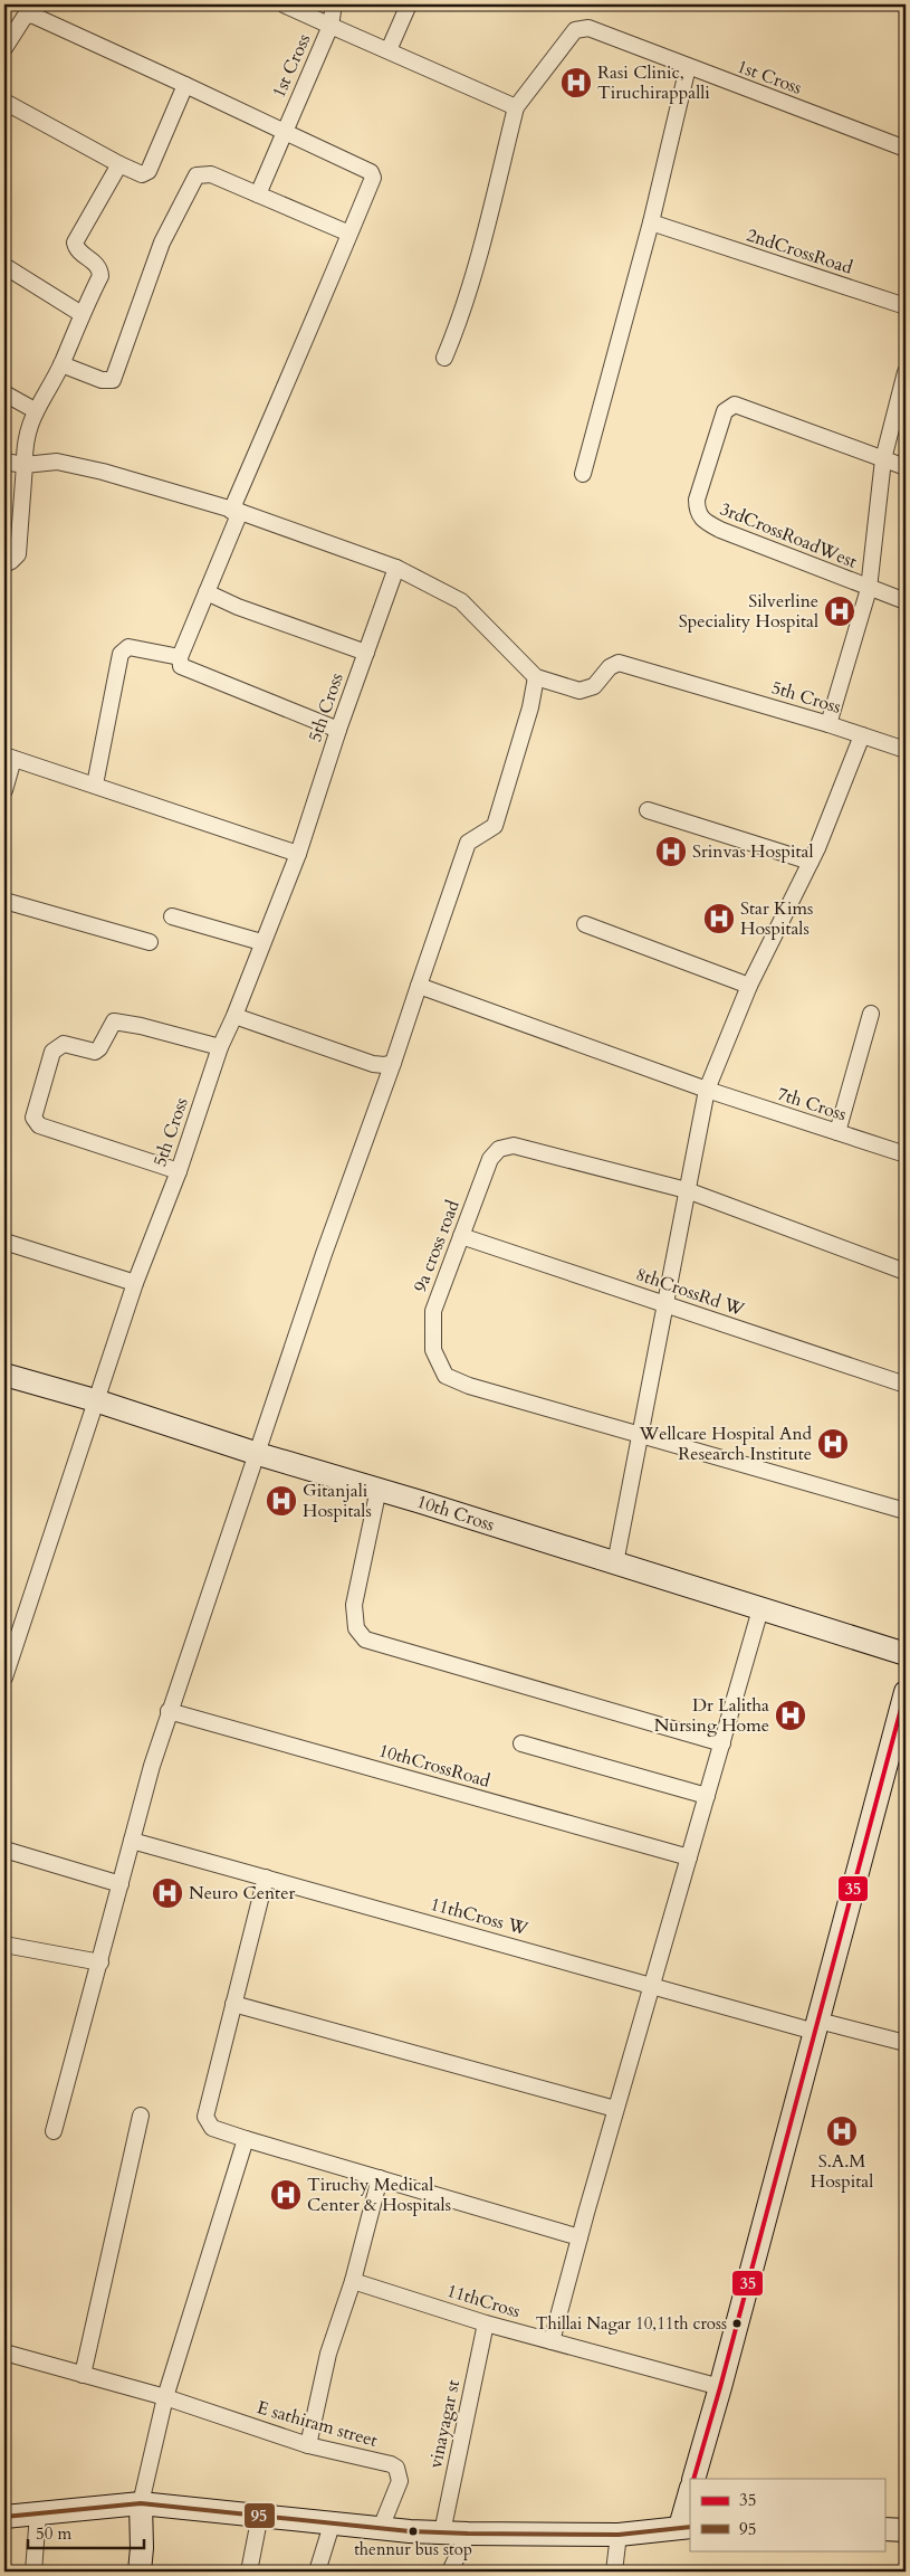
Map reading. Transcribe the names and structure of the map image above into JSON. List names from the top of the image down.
{
  "streets": {
    "street": [
      "1st Cross",
      "2ndCrossRoad",
      "3rdCrossRoadWest",
      "5th Cross",
      "7th Cross",
      "9a cross road",
      "8thCrossRd W",
      "10th Cross",
      "10thCrossRoad",
      "11thCross W",
      "11thCross",
      "E sathiram street",
      "vinayagar st"
    ]
  },
  "crossings": [
    ["5th Cross", "10th Cross"],
    ["9a cross road", "8thCrossRd W"],
    ["11thCross", "vinayagar st"]
  ],
  "places": {
    "hospital": [
      "Rasi Clinic, Tiruchirappalli",
      "Silverline Speciality Hospital",
      "Srinvas Hospital",
      "Star Kims Hospitals",
      "Wellcare Hospital And Research Institute",
      "Gitanjali Hospitals",
      "Dr Lalitha Nursing Home",
      "Neuro Center",
      "S.A.M Hospital",
      "Tiruchy Medical Center & Hospitals"
    ],
    "other": ["Thillai Nagar 10,11th cross", "thennur bus stop"]
  },
  "lines": ["transit line 35", "transit line 95"],
  "legend": ["35", "95"],
  "scale_bar": "50 m"
}
